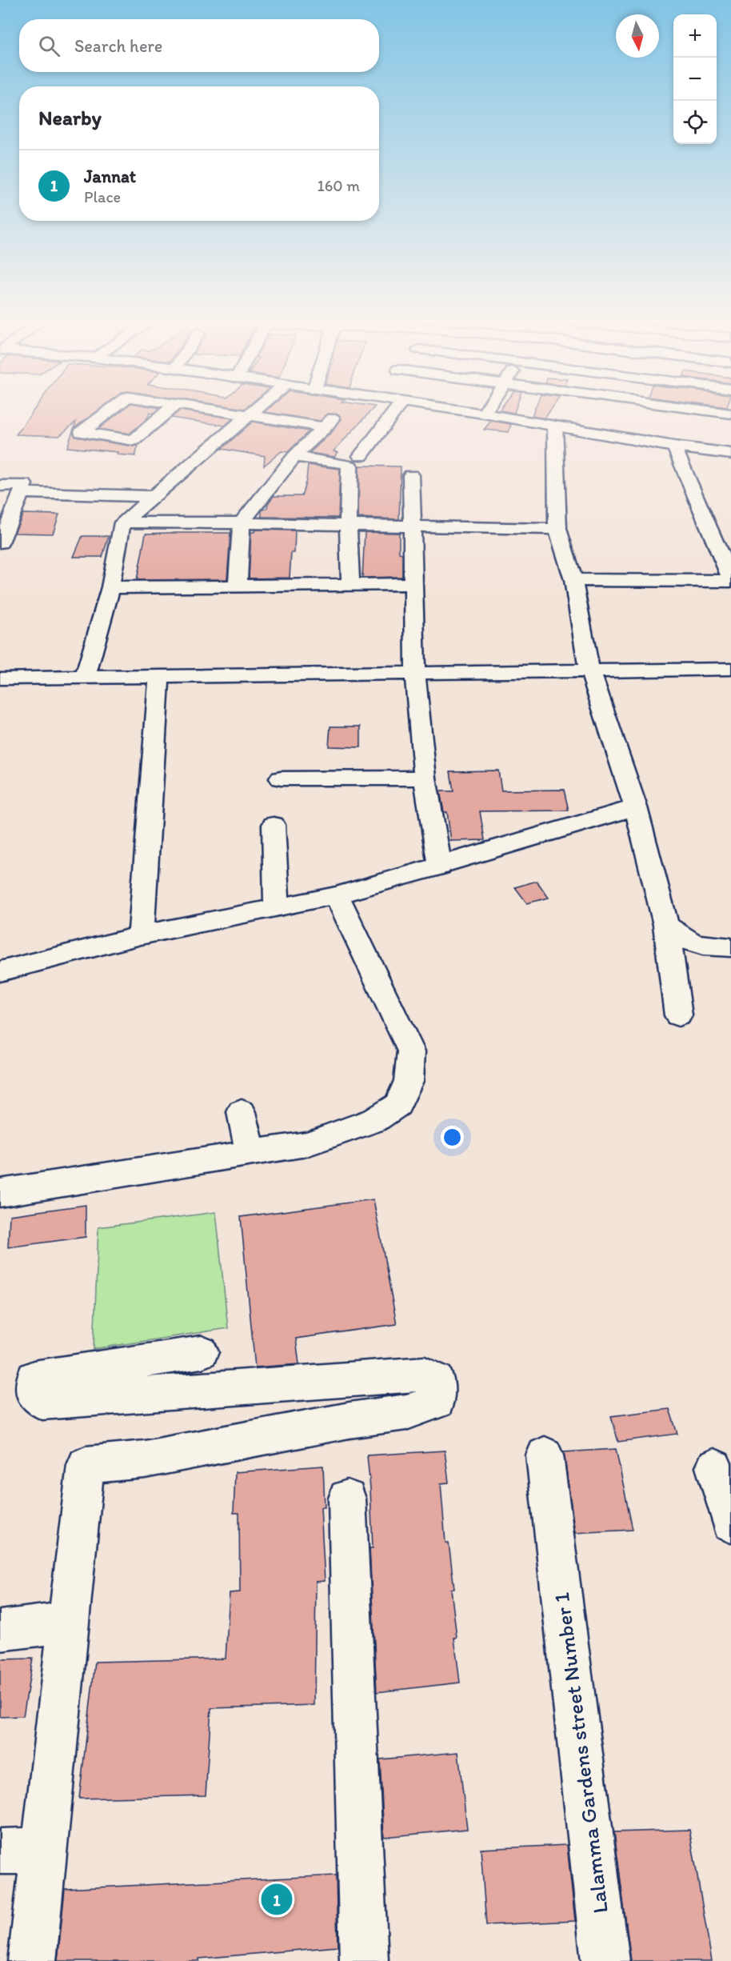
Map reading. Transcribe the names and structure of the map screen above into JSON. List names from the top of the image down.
{
  "streets": {
    "street": ["Lalamma Gardens street Number 1"]
  },
  "north": "bottom",
  "page": {
    "map_buttons": ["+", "−"],
    "search": "Search here",
    "heading": "Nearby",
    "list": [
      {
        "mark": "1",
        "name": "Jannat",
        "note": "Place",
        "value": "160 m"
      }
    ],
    "pins": "1"
  }
}
